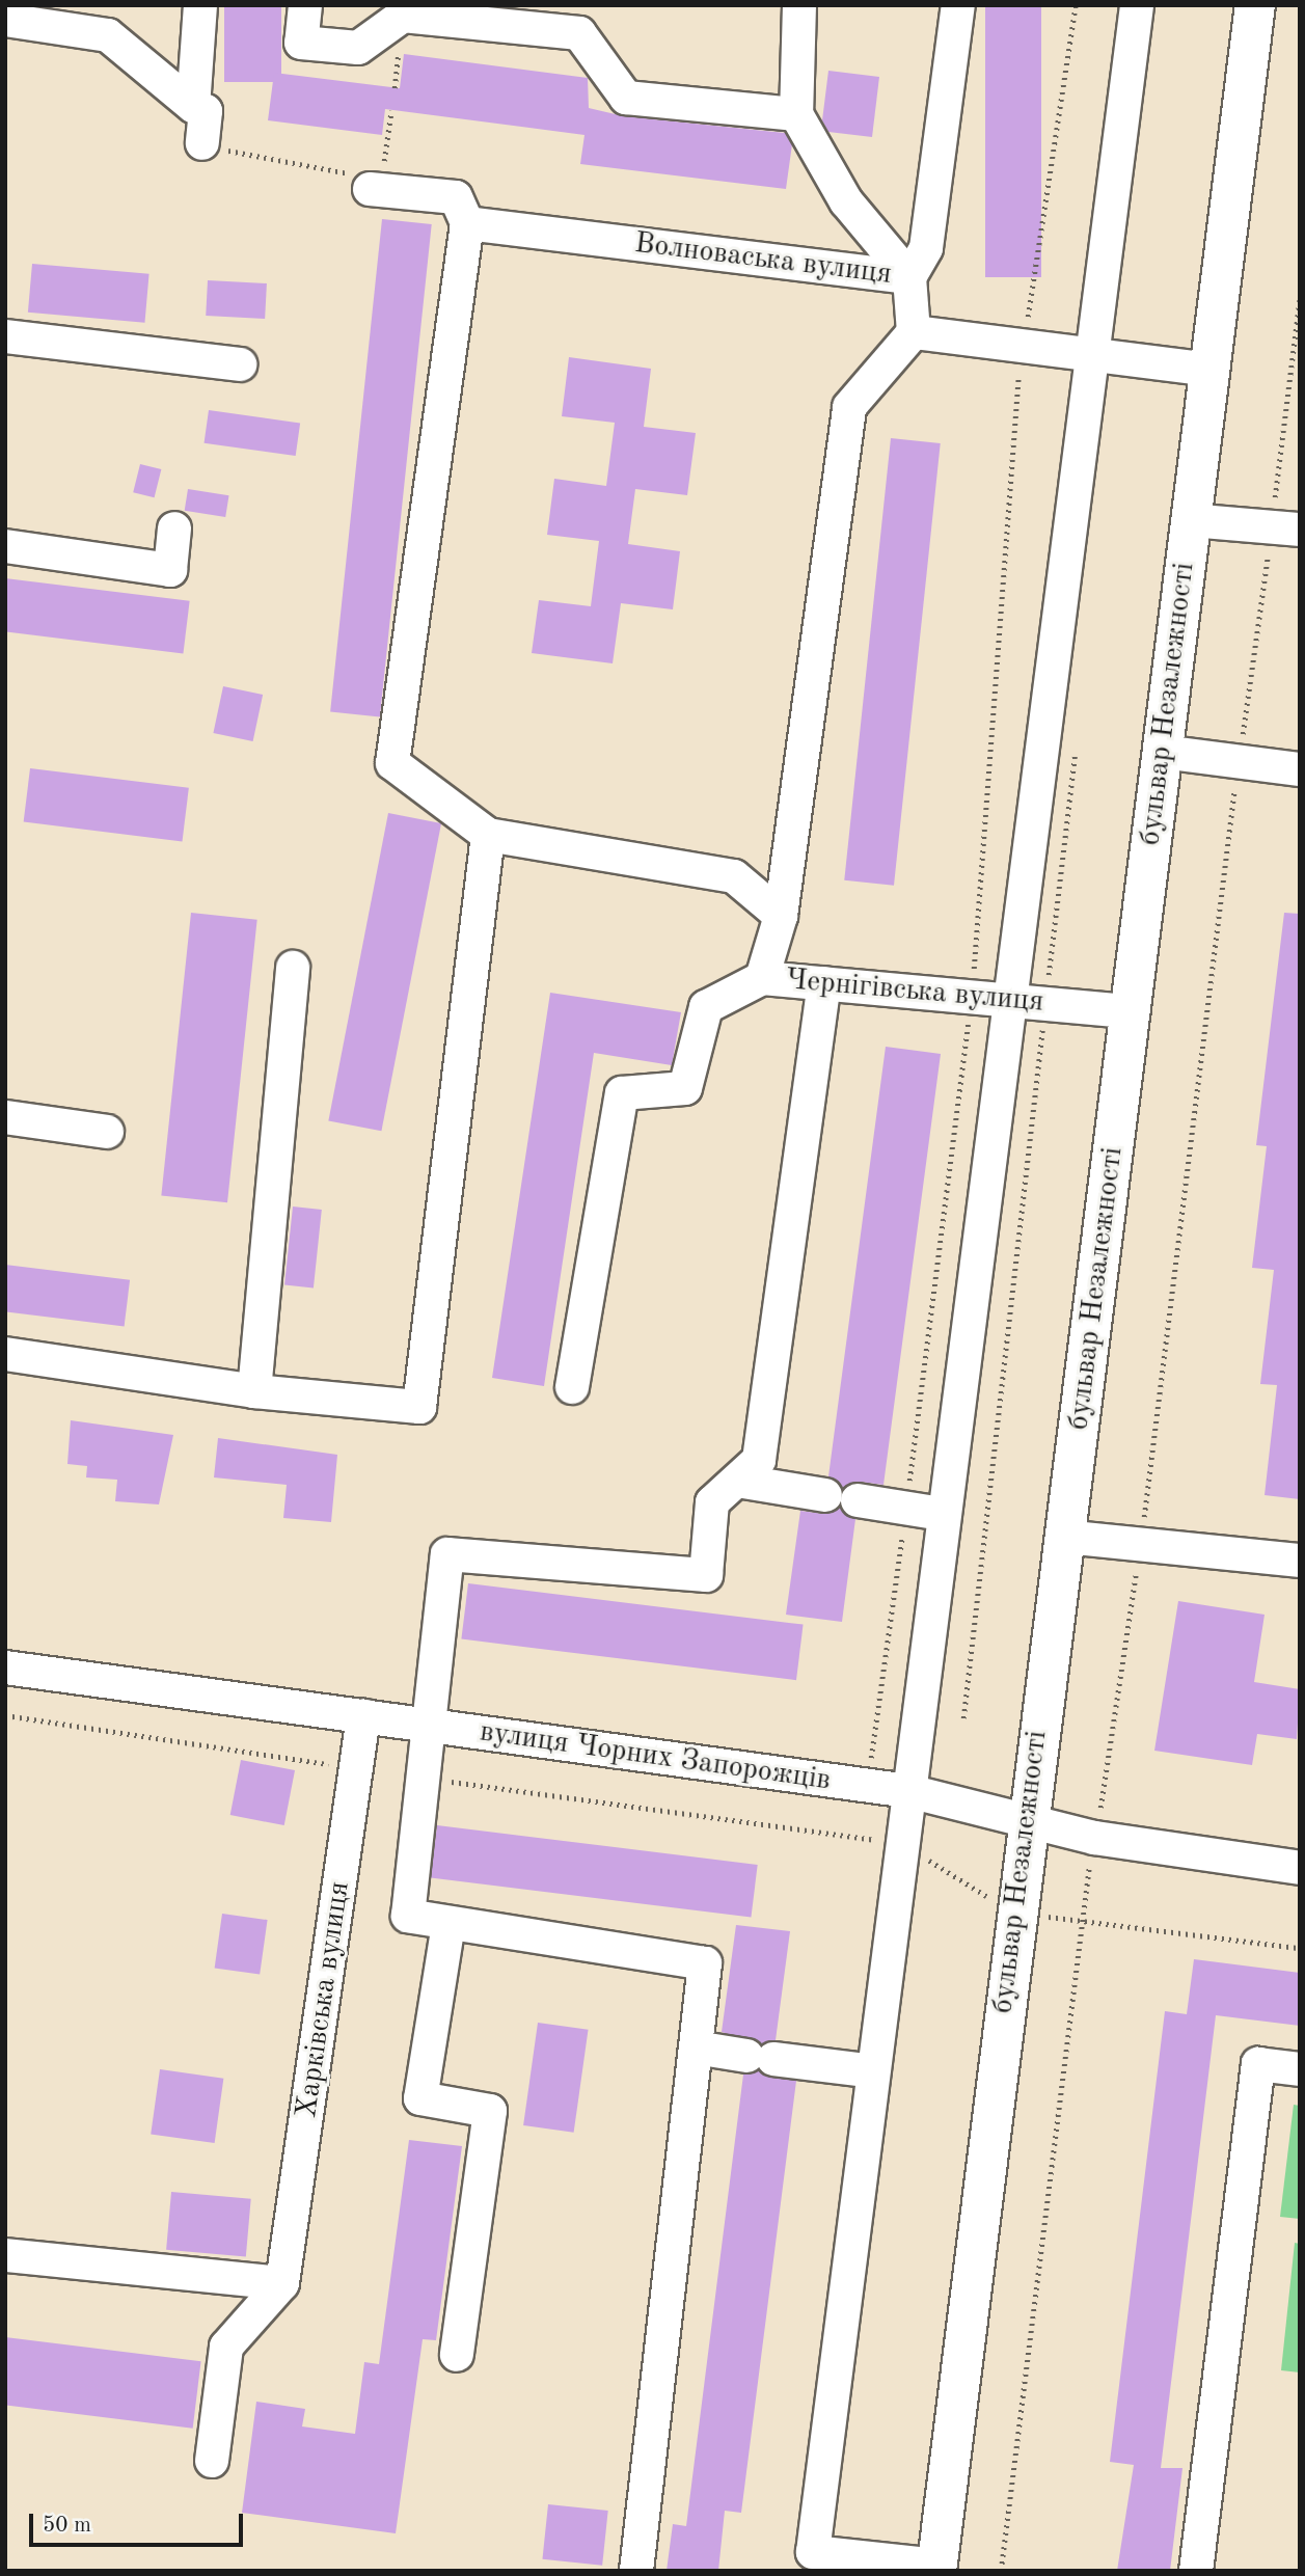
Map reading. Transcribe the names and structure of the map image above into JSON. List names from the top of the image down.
{
  "streets": {
    "main road": ["бульвар Незалежності"],
    "street": [
      "Волноваська вулиця",
      "Чернігівська вулиця",
      "вулиця Чорних Запорожців",
      "Харківська вулиця"
    ]
  },
  "crossings": [
    ["бульвар Незалежності", "Чернігівська вулиця"],
    ["бульвар Незалежності", "вулиця Чорних Запорожців"],
    ["вулиця Чорних Запорожців", "Харківська вулиця"]
  ],
  "scale_bar": "50 m"
}
